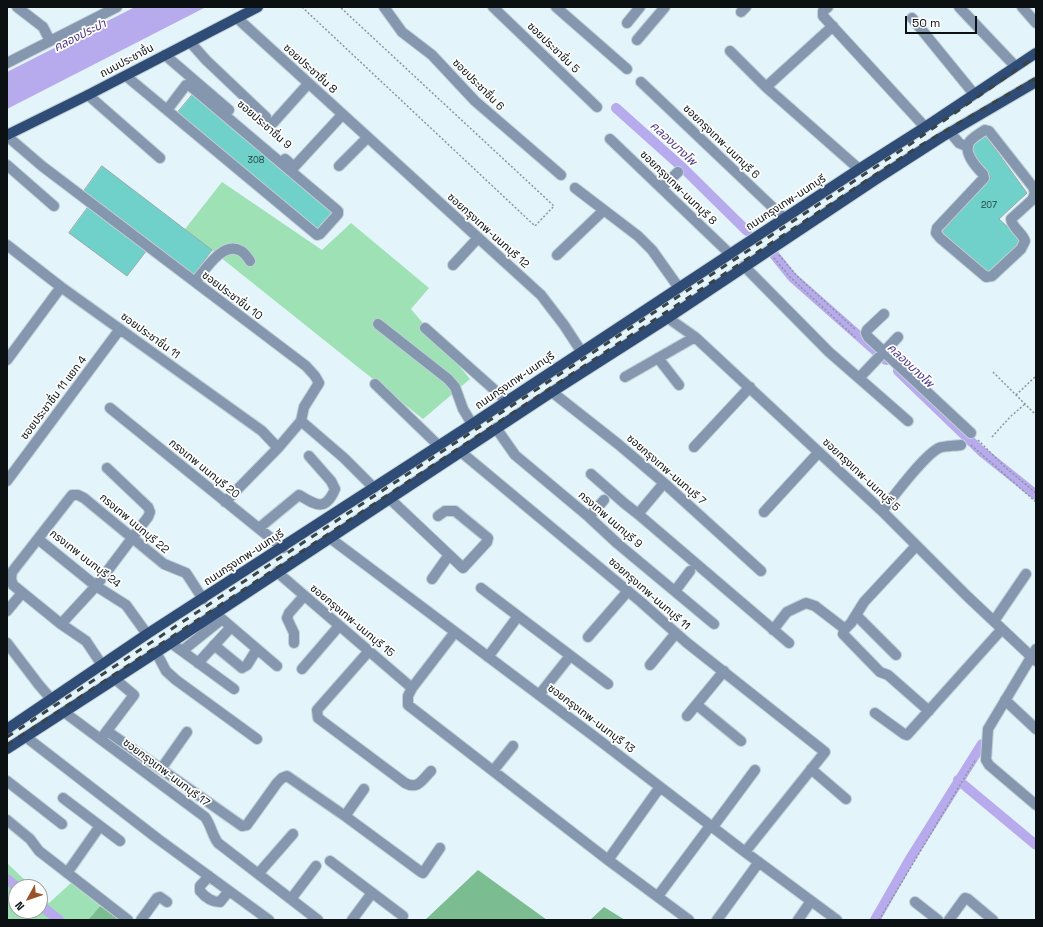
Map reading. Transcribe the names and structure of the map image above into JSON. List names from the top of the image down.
{
  "streets": {
    "main road": ["ถนนประชาชื่น", "ถนนกรุงเทพ-นนทบุรี"],
    "street": [
      "ซอยประชาชื่น 5",
      "ซอยประชาชื่น 8",
      "ซอยประชาชื่น 6",
      "ซอยประชาชื่น 9",
      "ซอยกรุงเทพ-นนทบุรี 6",
      "ซอยกรุงเทพ-นนทบุรี 8",
      "ซอยกรุงเทพ-นนทบุรี 12",
      "ซอยประชาชื่น 10",
      "ซอยประชาชื่น 11",
      "ซอยประชาชื่น 11 แยก 4",
      "กรงเทพ นนทบุรี 20",
      "ซอยกรุงเทพ-นนทบุรี 7",
      "ซอยกรุงเทพ-นนทบุรี 5",
      "กรงเทพ นนทบุรี 9",
      "กรงเทพ นนทบุรี 22",
      "กรงเทพ นนทบุรี 24",
      "ซอยกรุงเทพ-นนทบุรี 11",
      "ซอยกรุงเทพ-นนทบุรี 15",
      "ซอยกรุงเทพ-นนทบุรี 13",
      "ซอยกรุงเทพ-นนทบุรี 17"
    ]
  },
  "crossings": [
    ["ถนนประชาชื่น", "ซอยประชาชื่น 8"],
    ["ถนนประชาชื่น", "ซอยประชาชื่น 9"],
    ["ถนนประชาชื่น", "ซอยประชาชื่น 10"],
    ["ซอยประชาชื่น 8", "ซอยประชาชื่น 9"],
    ["ซอยประชาชื่น 8", "ซอยกรุงเทพ-นนทบุรี 12"],
    ["ซอยกรุงเทพ-นนทบุรี 6", "ถนนกรุงเทพ-นนทบุรี"],
    ["ซอยกรุงเทพ-นนทบุรี 8", "ถนนกรุงเทพ-นนทบุรี"],
    ["ถนนกรุงเทพ-นนทบุรี", "ซอยกรุงเทพ-นนทบุรี 12"],
    ["ถนนกรุงเทพ-นนทบุรี", "กรงเทพ นนทบุรี 20"],
    ["ถนนกรุงเทพ-นนทบุรี", "กรงเทพ นนทบุรี 22"],
    ["ถนนกรุงเทพ-นนทบุรี", "กรงเทพ นนทบุรี 24"],
    ["ซอยประชาชื่น 10", "ซอยประชาชื่น 11"],
    ["ซอยประชาชื่น 10", "กรงเทพ นนทบุรี 20"],
    ["ซอยประชาชื่น 11", "ซอยประชาชื่น 11 แยก 4"],
    ["กรงเทพ นนทบุรี 22", "กรงเทพ นนทบุรี 24"]
  ],
  "water": ["คลองประปา", "คลองบางโพ"],
  "house_numbers": ["308", "207"],
  "scale_bar": "50 m",
  "north": "bottom left"
}
